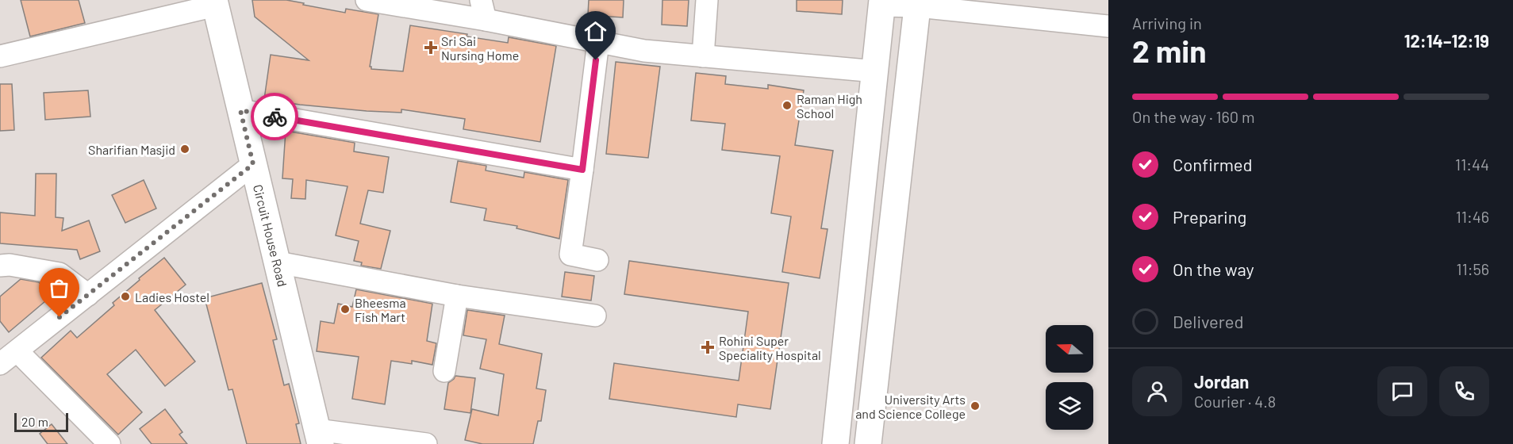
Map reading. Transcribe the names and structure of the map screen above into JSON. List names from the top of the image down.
{
  "streets": {
    "main road": ["Circuit House Road"]
  },
  "places": {
    "health": ["Sri Sai Nursing Home", "Rohini Super Speciality Hospital"],
    "other": [
      "Raman High School",
      "Sharifian Masjid",
      "Ladies Hostel",
      "Bheesma Fish Mart",
      "University Arts and Science College"
    ]
  },
  "scale_bar": "20 m",
  "north": "left",
  "page": {
    "heading": ["2 min", "Arriving in", "12:14–12:19"],
    "panel": ["Jordan", "Courier · 4.8"],
    "bar": "On the way · 160 m",
    "list": [
      ["Confirmed", "11:44"],
      ["Preparing", "11:46"],
      ["On the way", "11:56"],
      "Delivered"
    ],
    "scale": "20 m"
  }
}
